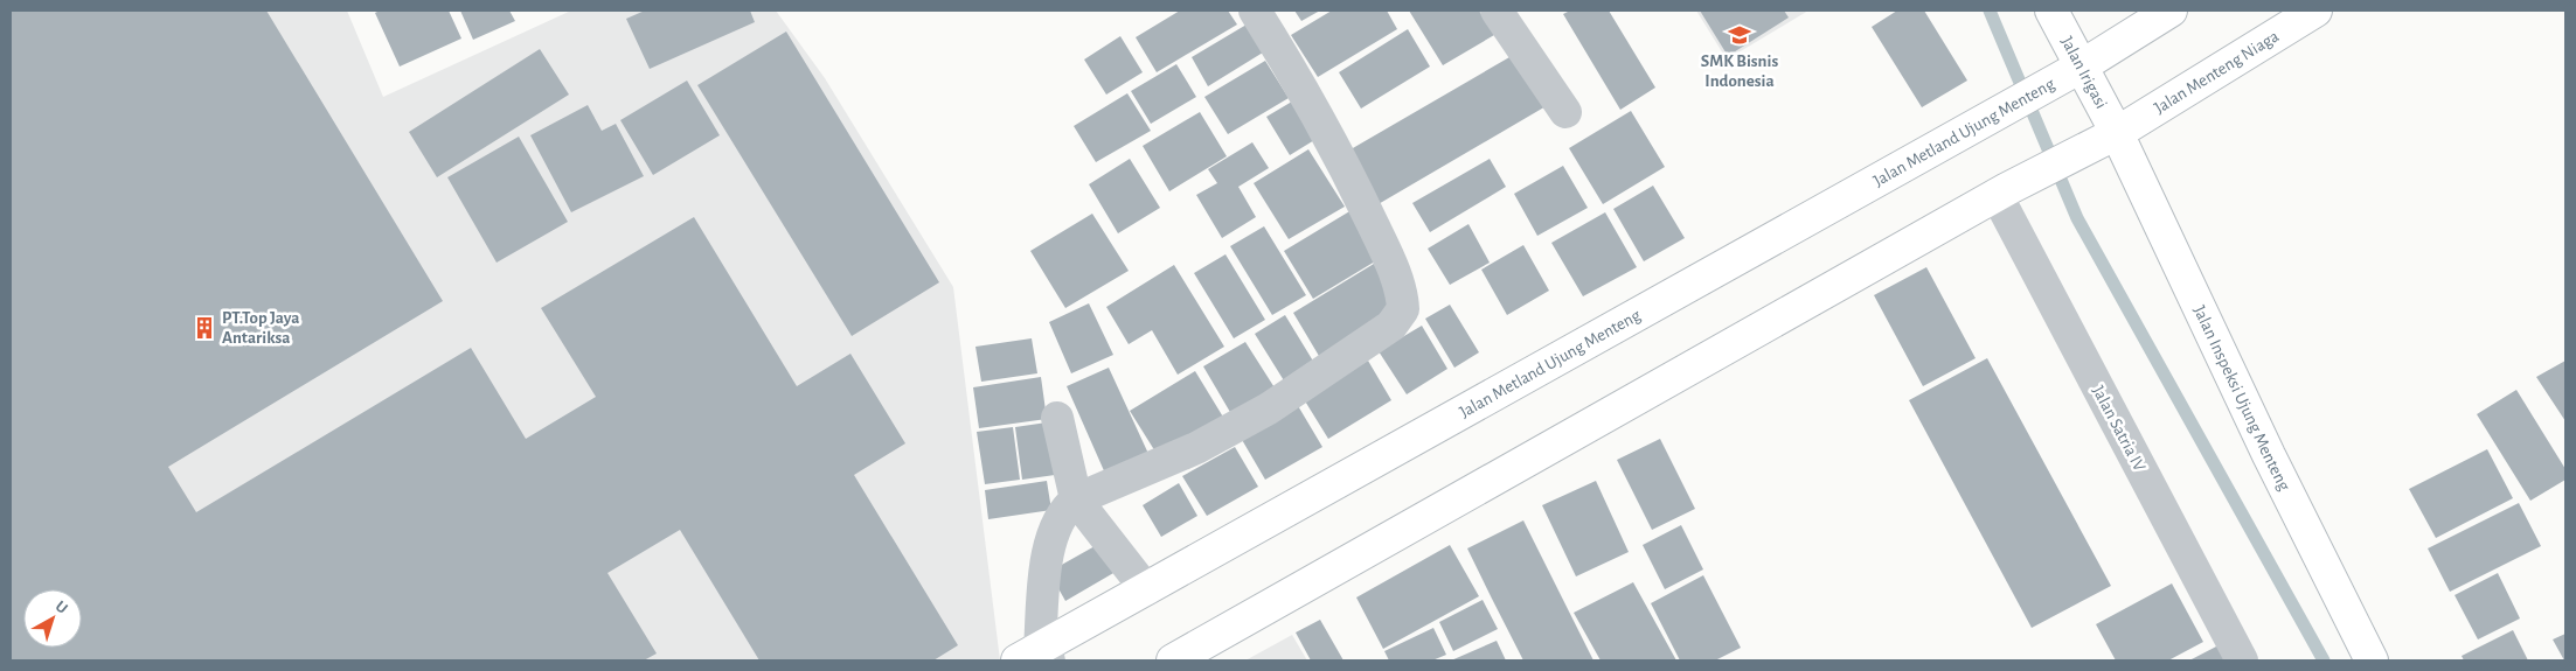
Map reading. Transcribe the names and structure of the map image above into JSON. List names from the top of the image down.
{
  "streets": {
    "street": [
      "Jalan Irigasi",
      "Jalan Menteng Niaga",
      "Jalan Metland Ujung Menteng",
      "Jalan Inspeksi Ujung Menteng",
      "Jalan Satria IV"
    ]
  },
  "crossings": [
    ["Jalan Irigasi", "Jalan Menteng Niaga"],
    ["Jalan Irigasi", "Jalan Metland Ujung Menteng"],
    ["Jalan Irigasi", "Jalan Inspeksi Ujung Menteng"],
    ["Jalan Menteng Niaga", "Jalan Inspeksi Ujung Menteng"]
  ],
  "places": {
    "school or university": ["SMK Bisnis Indonesia"],
    "building": ["PT.Top Jaya Antariksa"]
  },
  "north": "top right"
}
